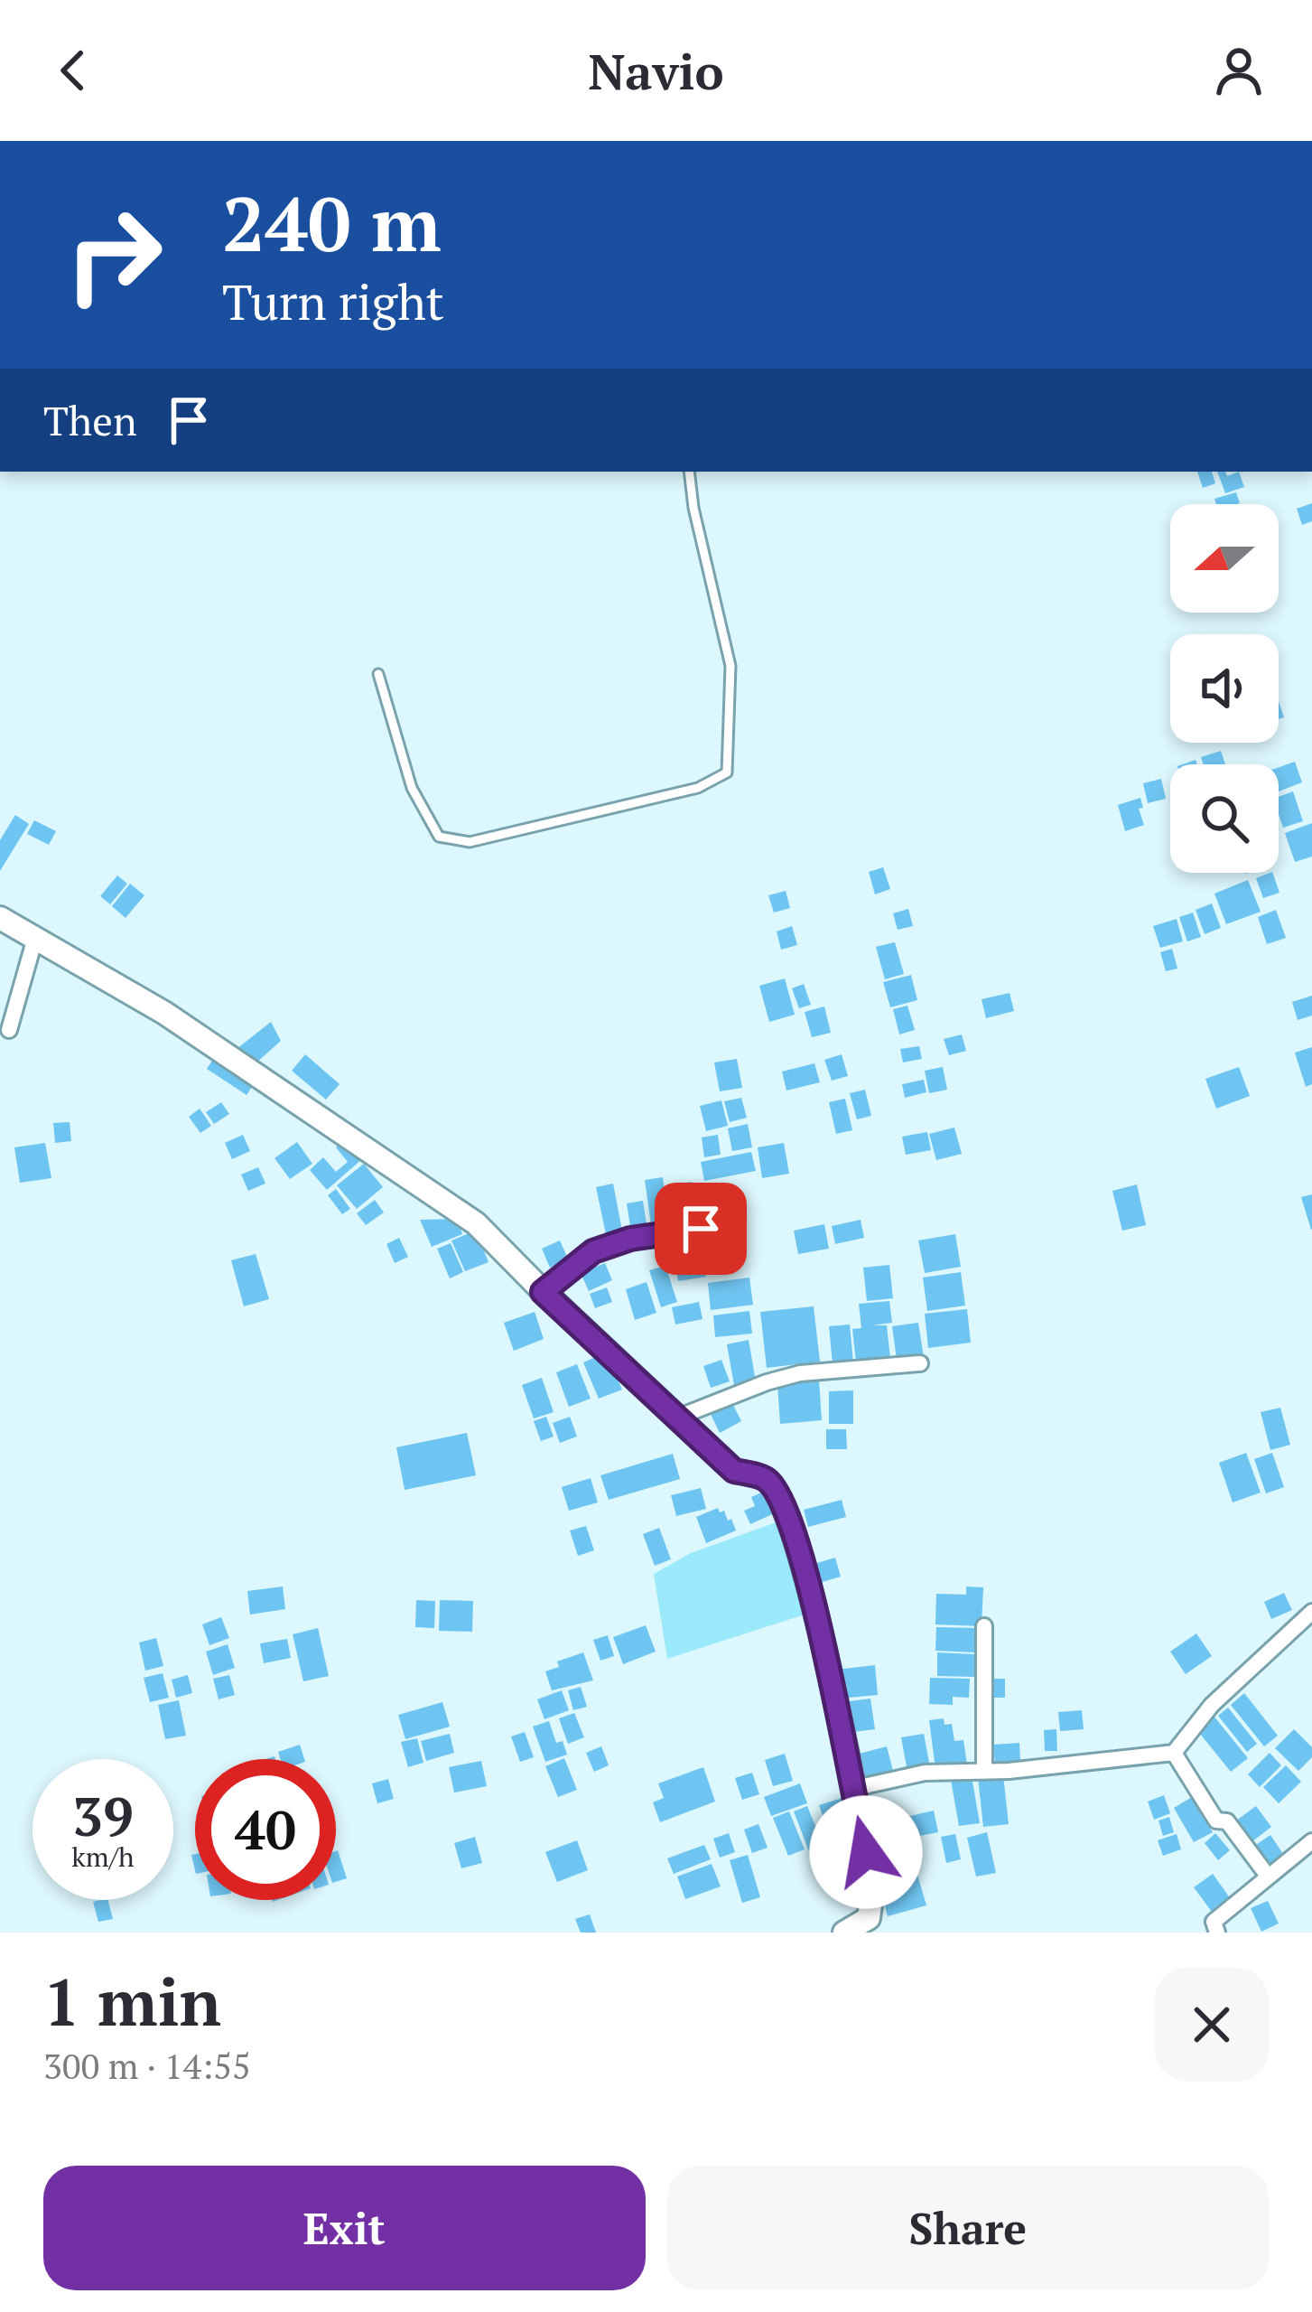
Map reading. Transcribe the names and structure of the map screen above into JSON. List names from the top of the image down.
{
  "north": "left",
  "page": {
    "header": "Navio",
    "turn": ["240 m", "Turn right"],
    "then": "Then",
    "speed": "39 km/h",
    "limit": "40",
    "heading": ["1 min", "300 m · 14:55"],
    "buttons": ["Exit", "Share"]
  }
}
